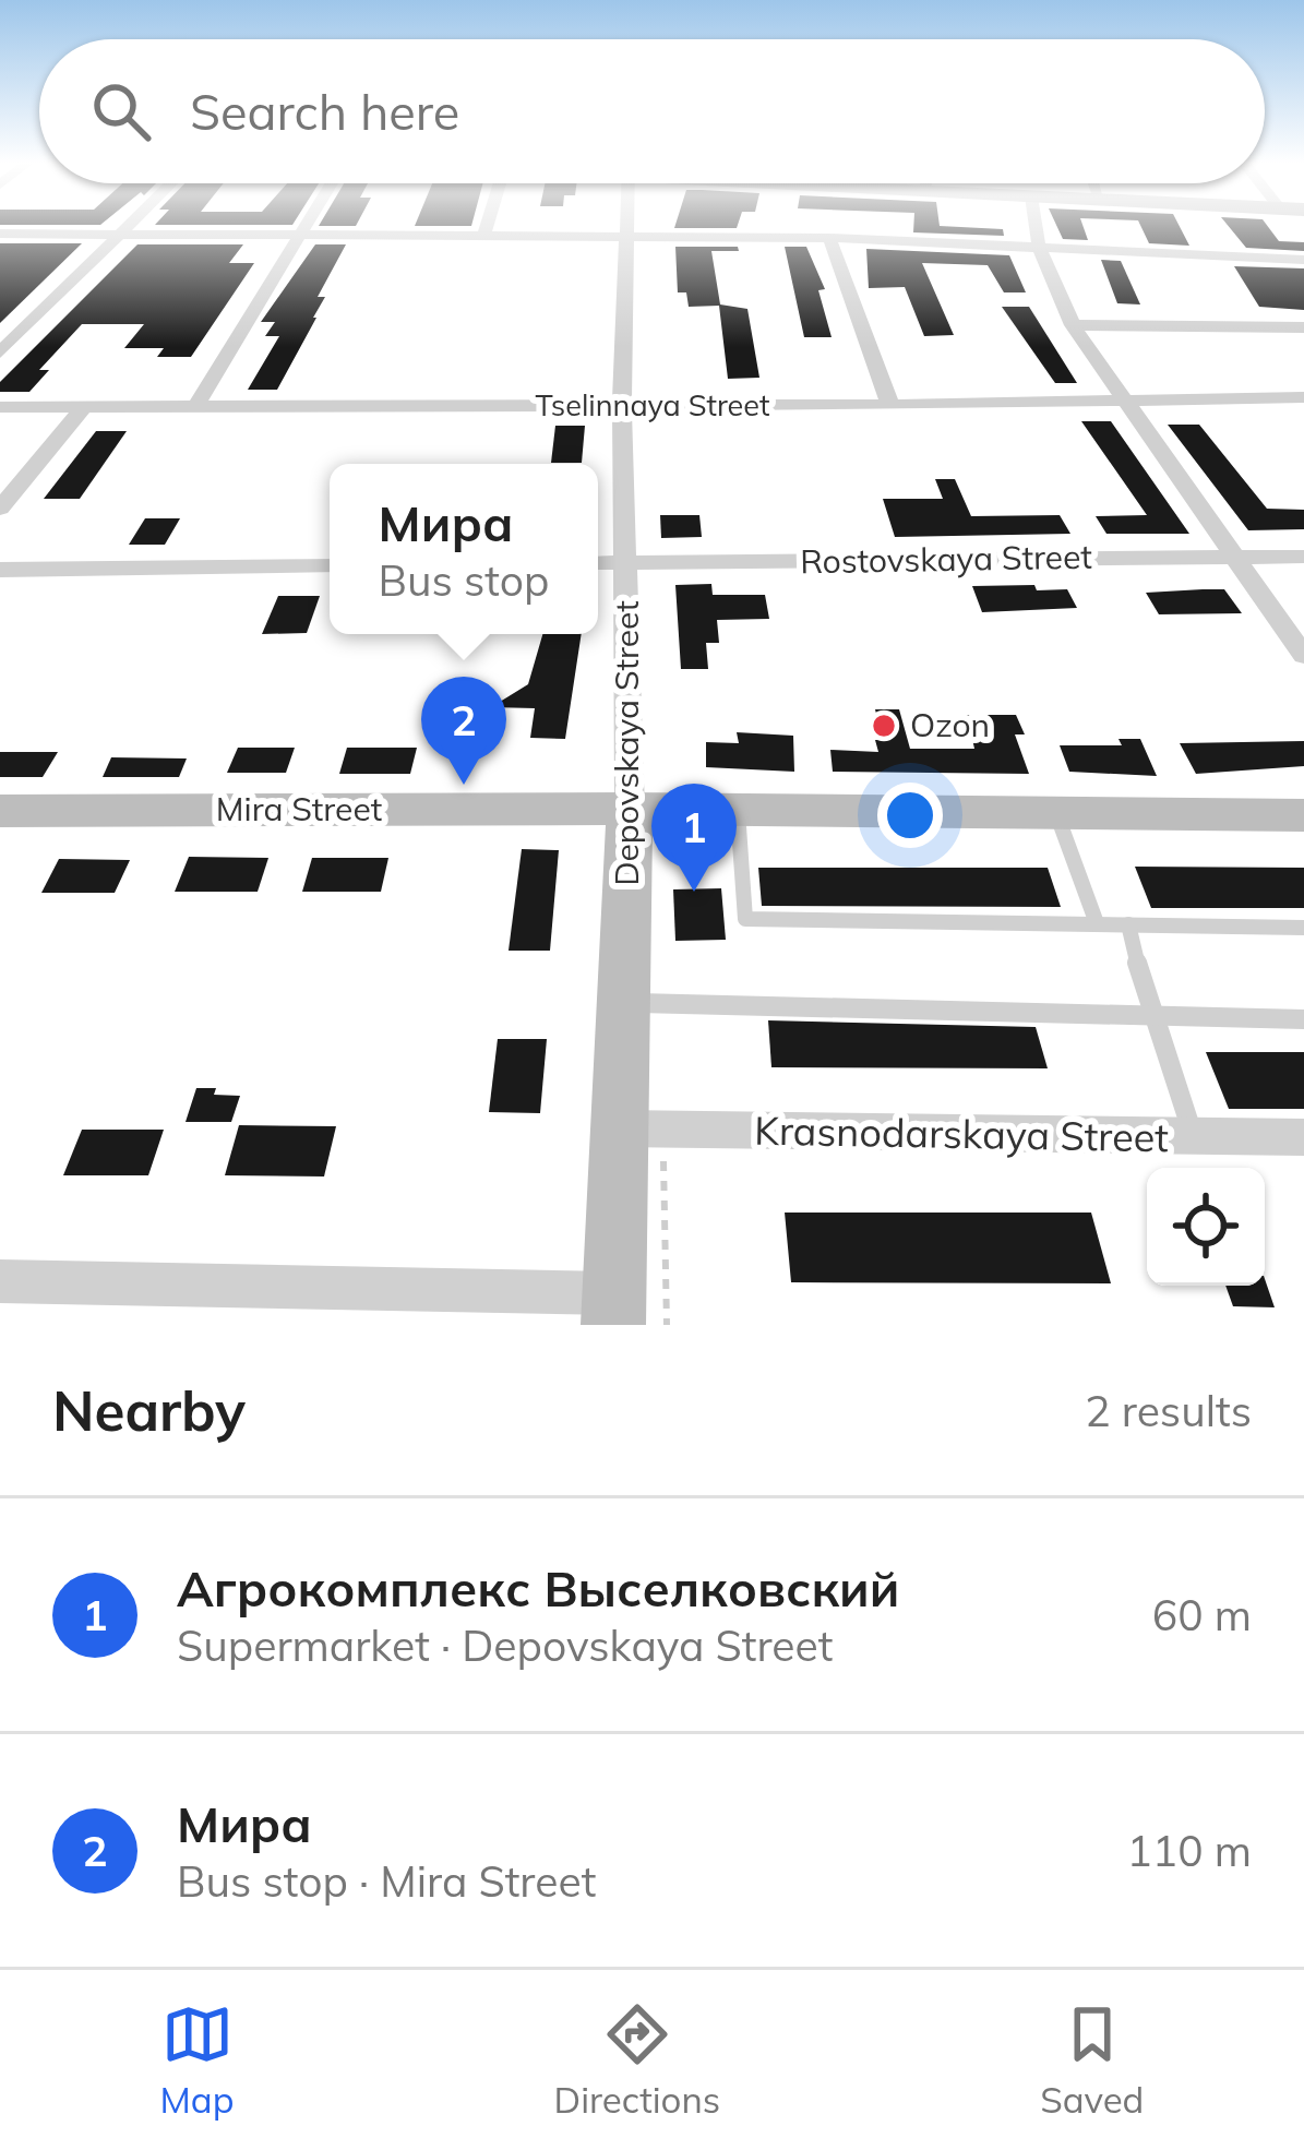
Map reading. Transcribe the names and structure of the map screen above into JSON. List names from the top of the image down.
{
  "streets": {
    "street": [
      "Tselinnaya Street",
      "Rostovskaya Street",
      "Depovskaya Street",
      "Mira Street",
      "Krasnodarskaya Street"
    ]
  },
  "crossings": [
    ["Tselinnaya Street", "Depovskaya Street"],
    ["Rostovskaya Street", "Depovskaya Street"],
    ["Depovskaya Street", "Mira Street"],
    ["Depovskaya Street", "Krasnodarskaya Street"]
  ],
  "places": ["Ozon"],
  "page": {
    "search": "Search here",
    "popup": ["Мира", "Bus stop"],
    "pins": ["2", "1"],
    "heading": ["Nearby", "2 results"],
    "list": [
      {
        "mark": "1",
        "name": "Агрокомплекс Выселковский",
        "note": "Supermarket · Depovskaya Street",
        "value": "60 m"
      },
      {
        "mark": "2",
        "name": "Мира",
        "note": "Bus stop · Mira Street",
        "value": "110 m"
      }
    ],
    "nav": ["Map", "Directions", "Saved"]
  }
}
